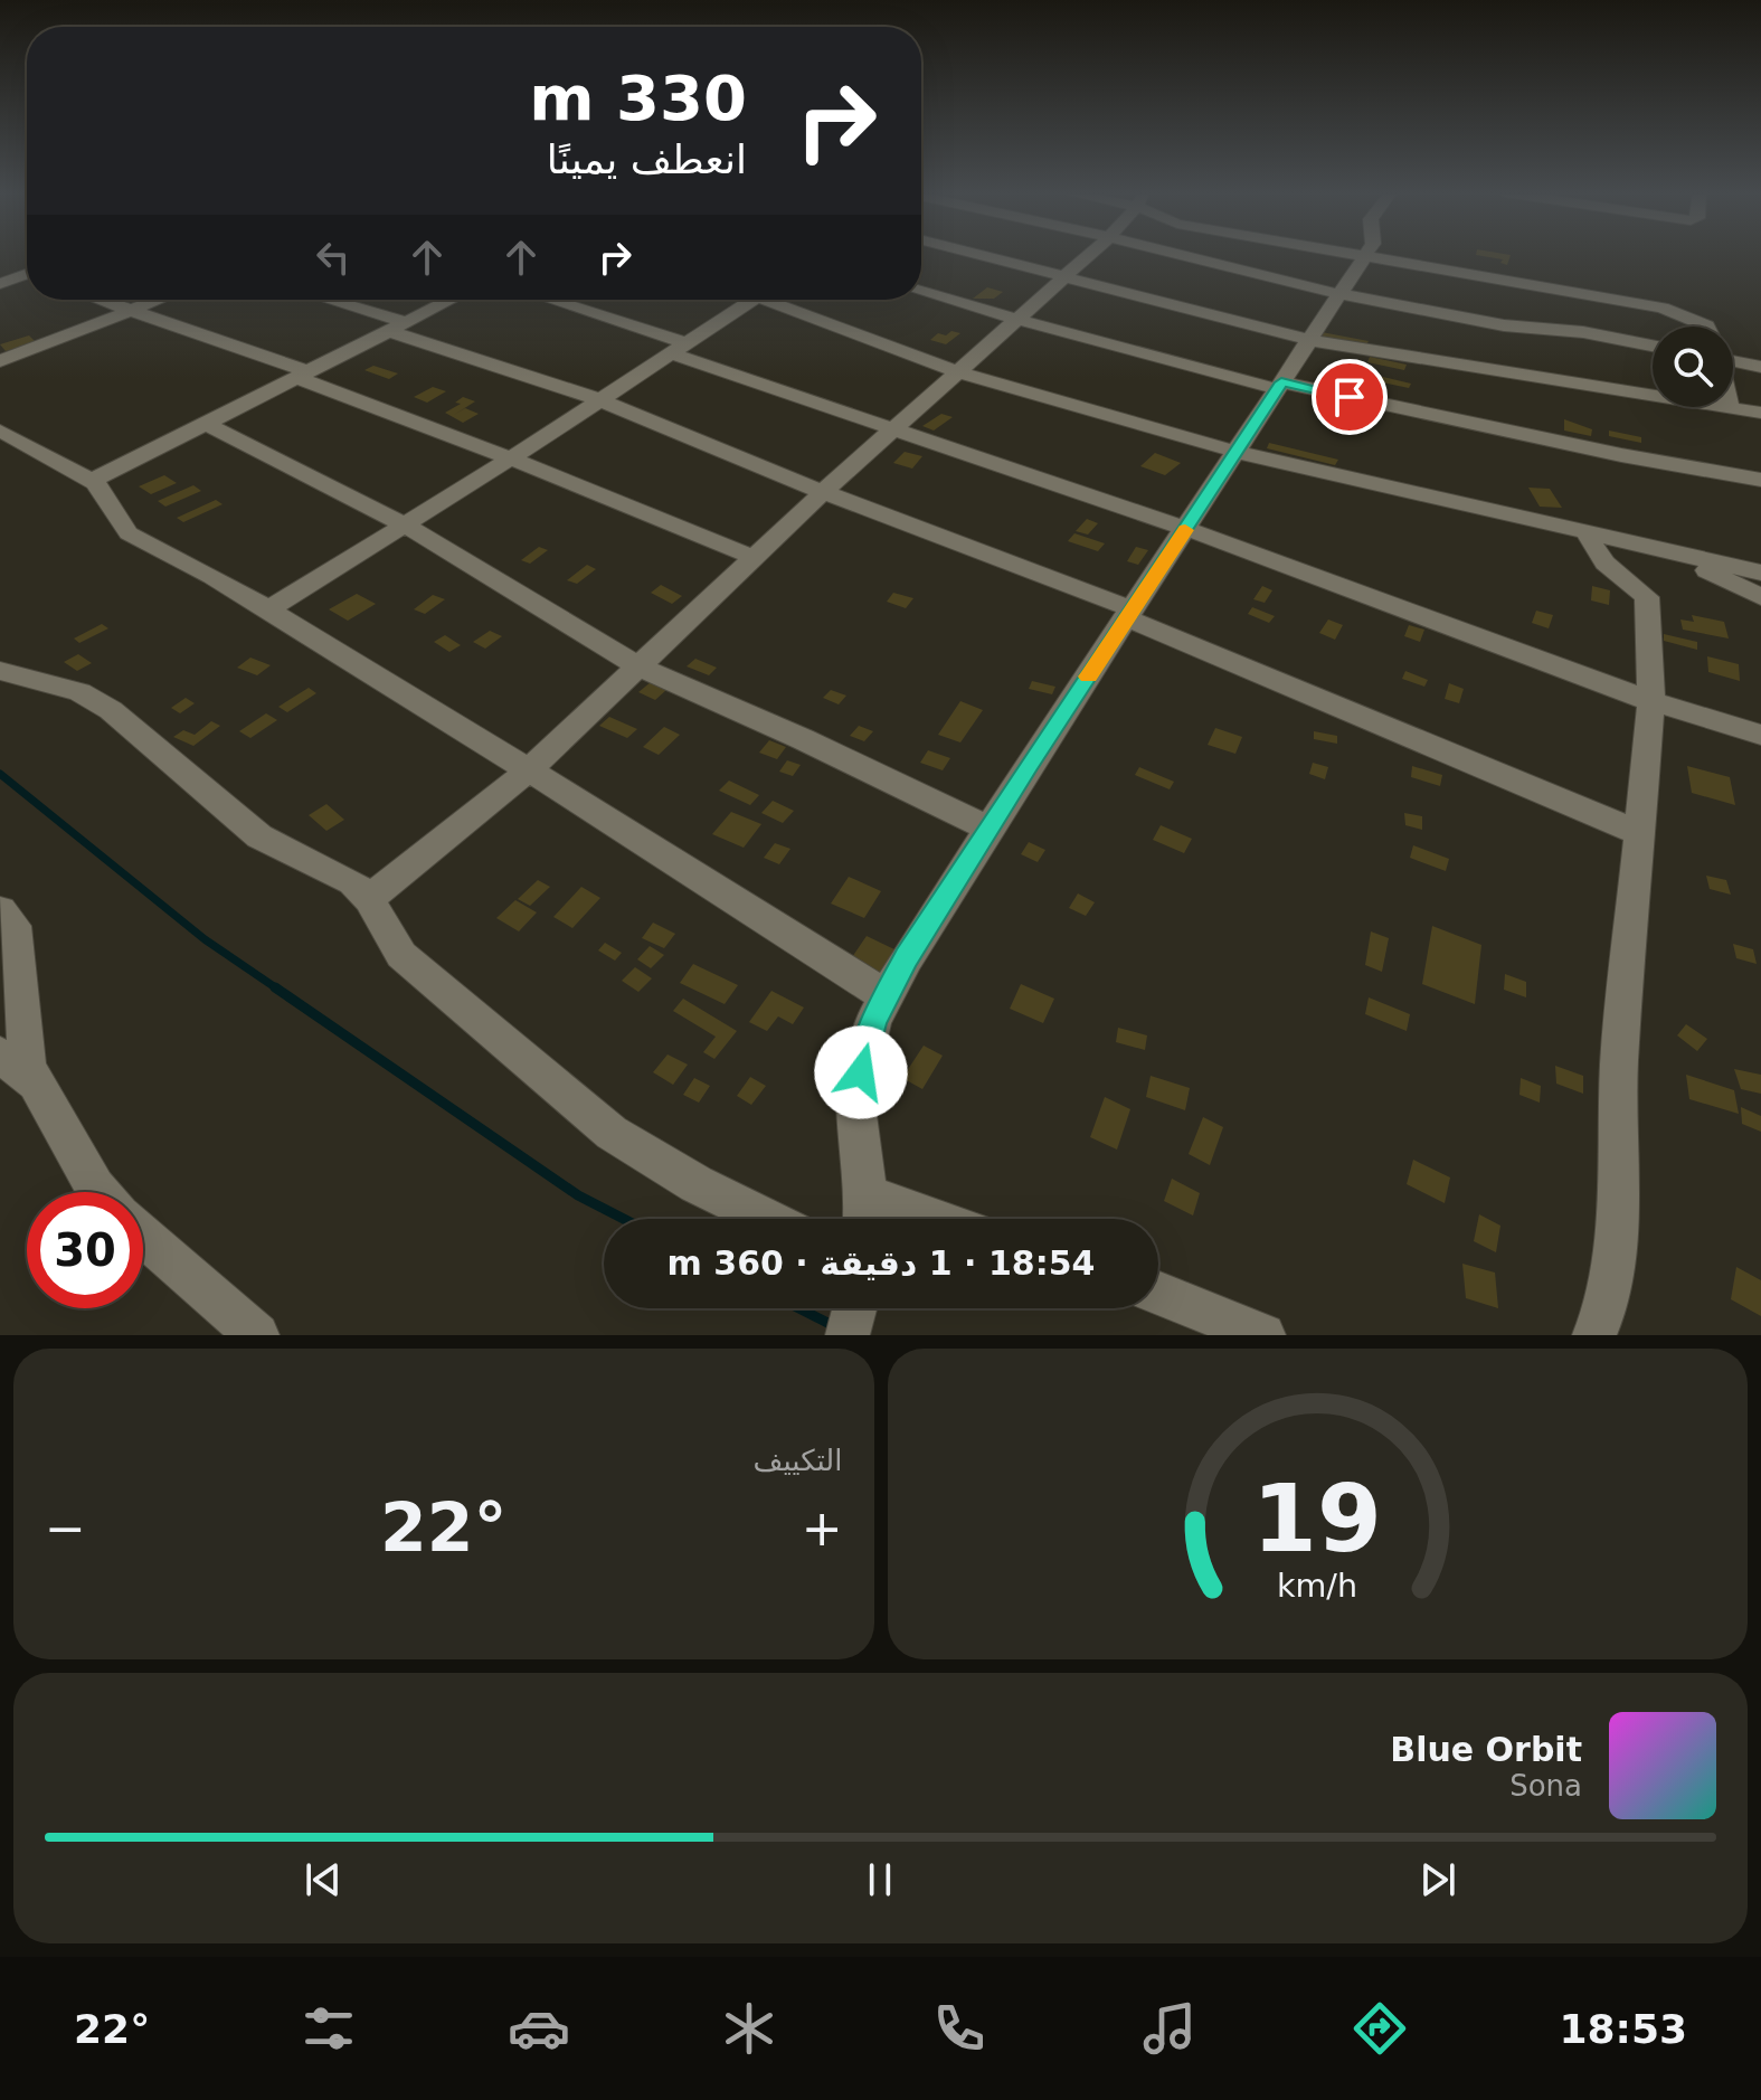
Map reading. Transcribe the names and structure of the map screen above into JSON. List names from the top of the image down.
{
  "page": {
    "turn": ["330 m", "انعطف يمينًا"],
    "limit": "30",
    "trip": "18:54 · 1 دقيقة · 360 m",
    "tile": "التكييف",
    "heat": ["−", "22°", "+"],
    "song": ["Blue Orbit", "Sona"],
    "tabs": ["18:53", "22°"],
    "gauge": ["19", "km/h"]
  }
}
